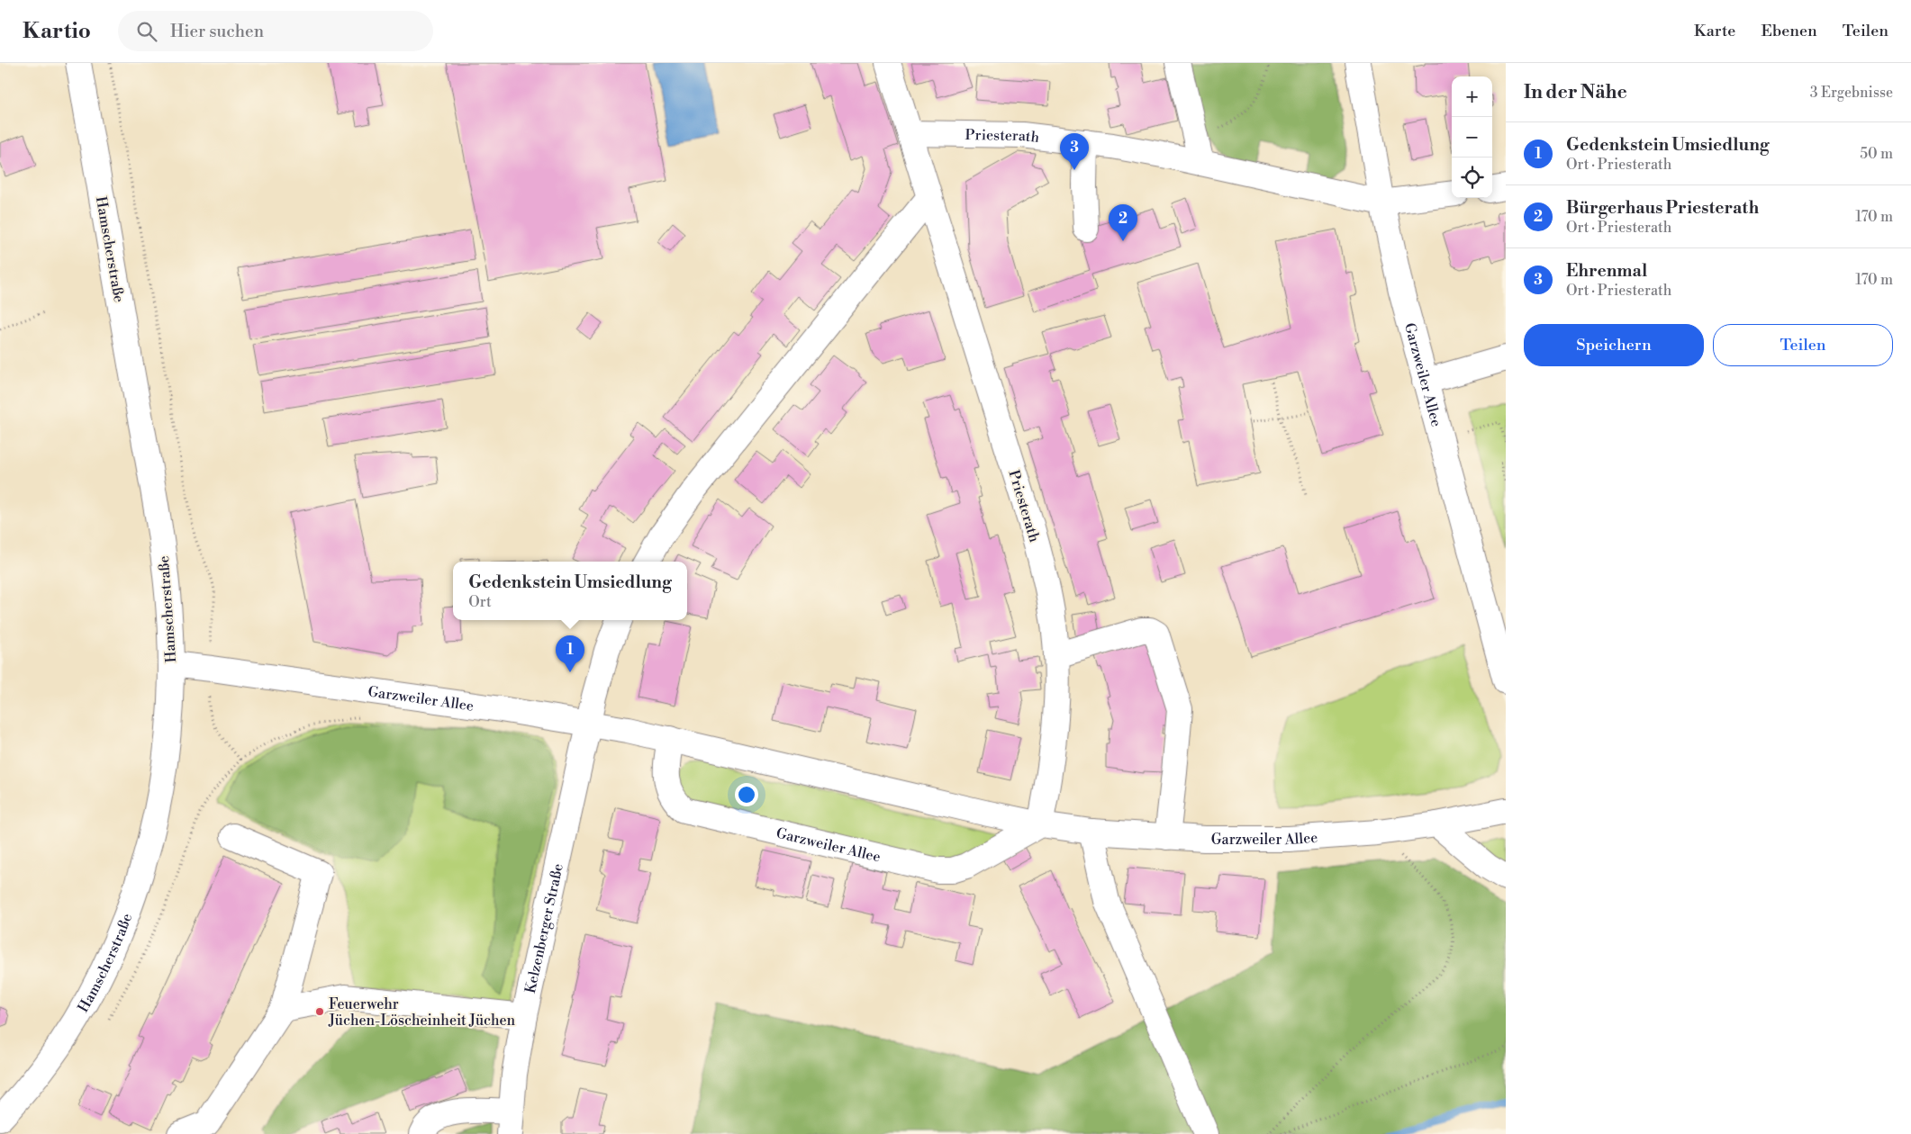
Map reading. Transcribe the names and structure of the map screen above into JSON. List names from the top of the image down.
{
  "streets": {
    "street": [
      "Priesterath",
      "Hamscherstraße",
      "Garzweiler Allee",
      "Kelzenberger Straße"
    ]
  },
  "crossings": [
    ["Priesterath", "Garzweiler Allee"],
    ["Hamscherstraße", "Garzweiler Allee"],
    ["Garzweiler Allee", "Kelzenberger Straße"]
  ],
  "places": ["Feuerwehr Jüchen-Löscheinheit Jüchen"],
  "page": {
    "header": "Kartio",
    "search": "Hier suchen",
    "nav": ["Karte", "Ebenen", "Teilen"],
    "heading": ["In der Nähe", "3 Ergebnisse"],
    "map_buttons": ["+", "−"],
    "list": [
      {
        "mark": "1",
        "name": "Gedenkstein Umsiedlung",
        "note": "Ort · Priesterath",
        "value": "50 m"
      },
      {
        "mark": "2",
        "name": "Bürgerhaus Priesterath",
        "note": "Ort · Priesterath",
        "value": "170 m"
      },
      {
        "mark": "3",
        "name": "Ehrenmal",
        "note": "Ort · Priesterath",
        "value": "170 m"
      }
    ],
    "pins": ["3", "2", "1"],
    "buttons": ["Speichern", "Teilen"],
    "popup": ["Gedenkstein Umsiedlung", "Ort"]
  }
}
